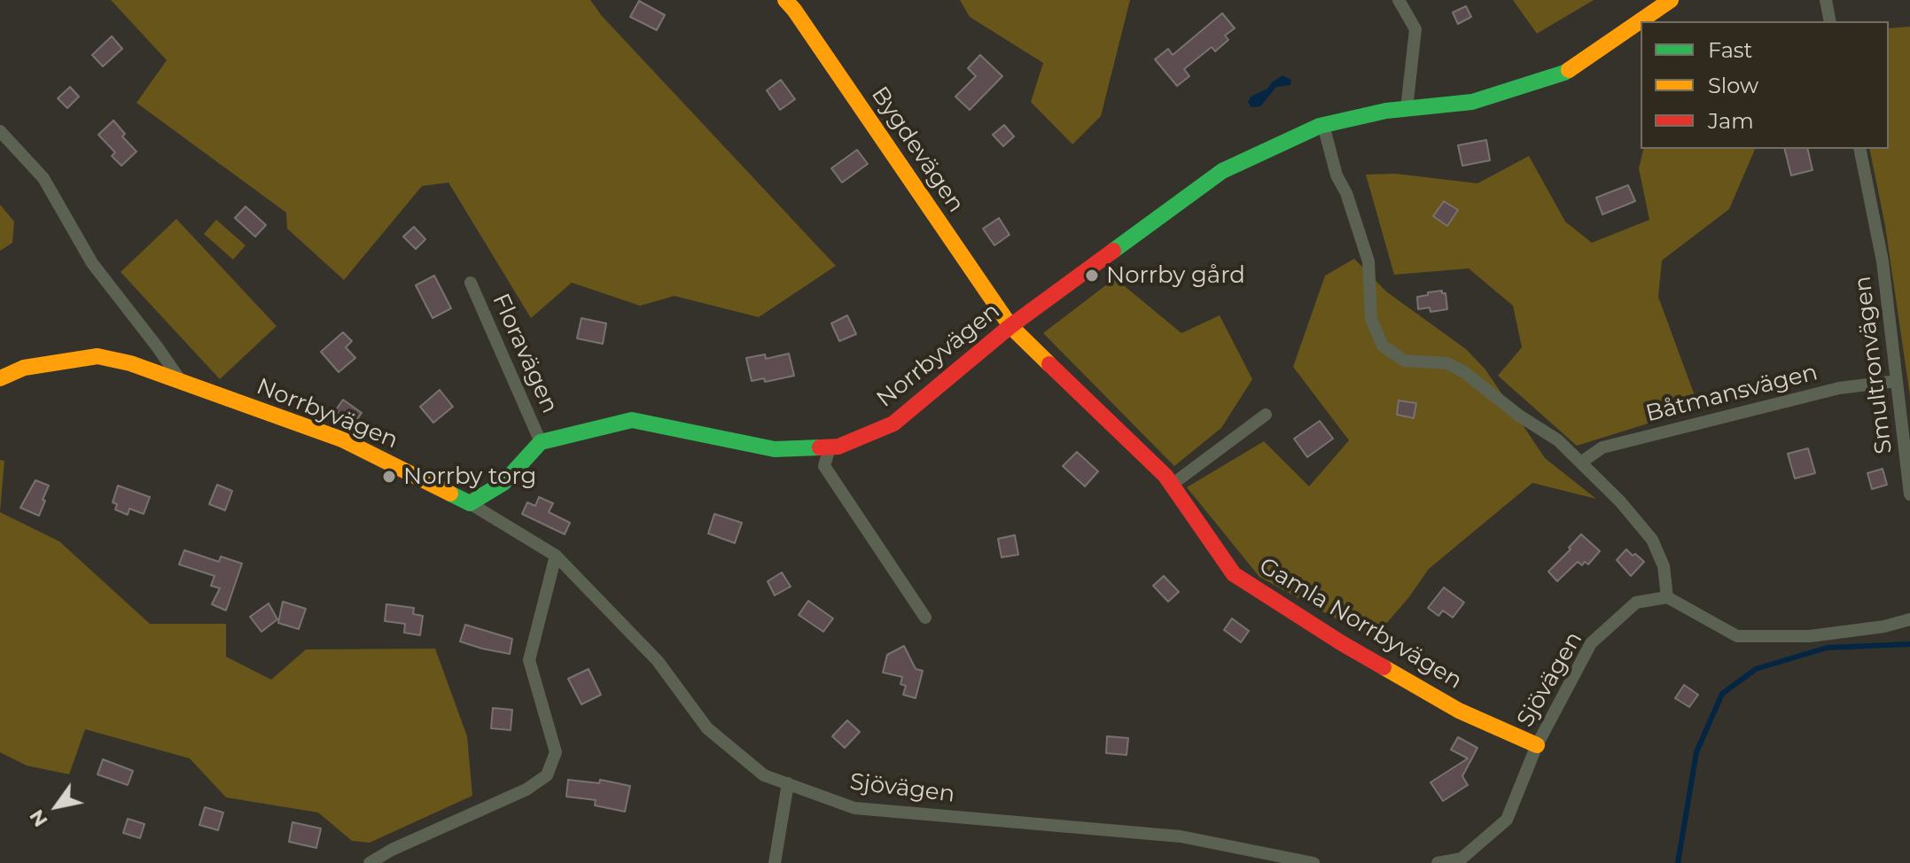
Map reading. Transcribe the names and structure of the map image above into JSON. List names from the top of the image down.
{
  "streets": {
    "street": [
      "Bygdevägen",
      "Floravägen",
      "Norrbyvägen",
      "Smultronvägen",
      "Båtmansvägen",
      "Gamla Norrbyvägen",
      "Sjövägen"
    ]
  },
  "crossings": [
    ["Bygdevägen", "Norrbyvägen"],
    ["Bygdevägen", "Gamla Norrbyvägen"],
    ["Floravägen", "Norrbyvägen"],
    ["Norrbyvägen", "Gamla Norrbyvägen"],
    ["Norrbyvägen", "Sjövägen"],
    ["Smultronvägen", "Båtmansvägen"],
    ["Gamla Norrbyvägen", "Sjövägen"]
  ],
  "places": ["Norrby gård", "Norrby torg"],
  "legend": ["Fast", "Slow", "Jam"],
  "north": "bottom left"
}
